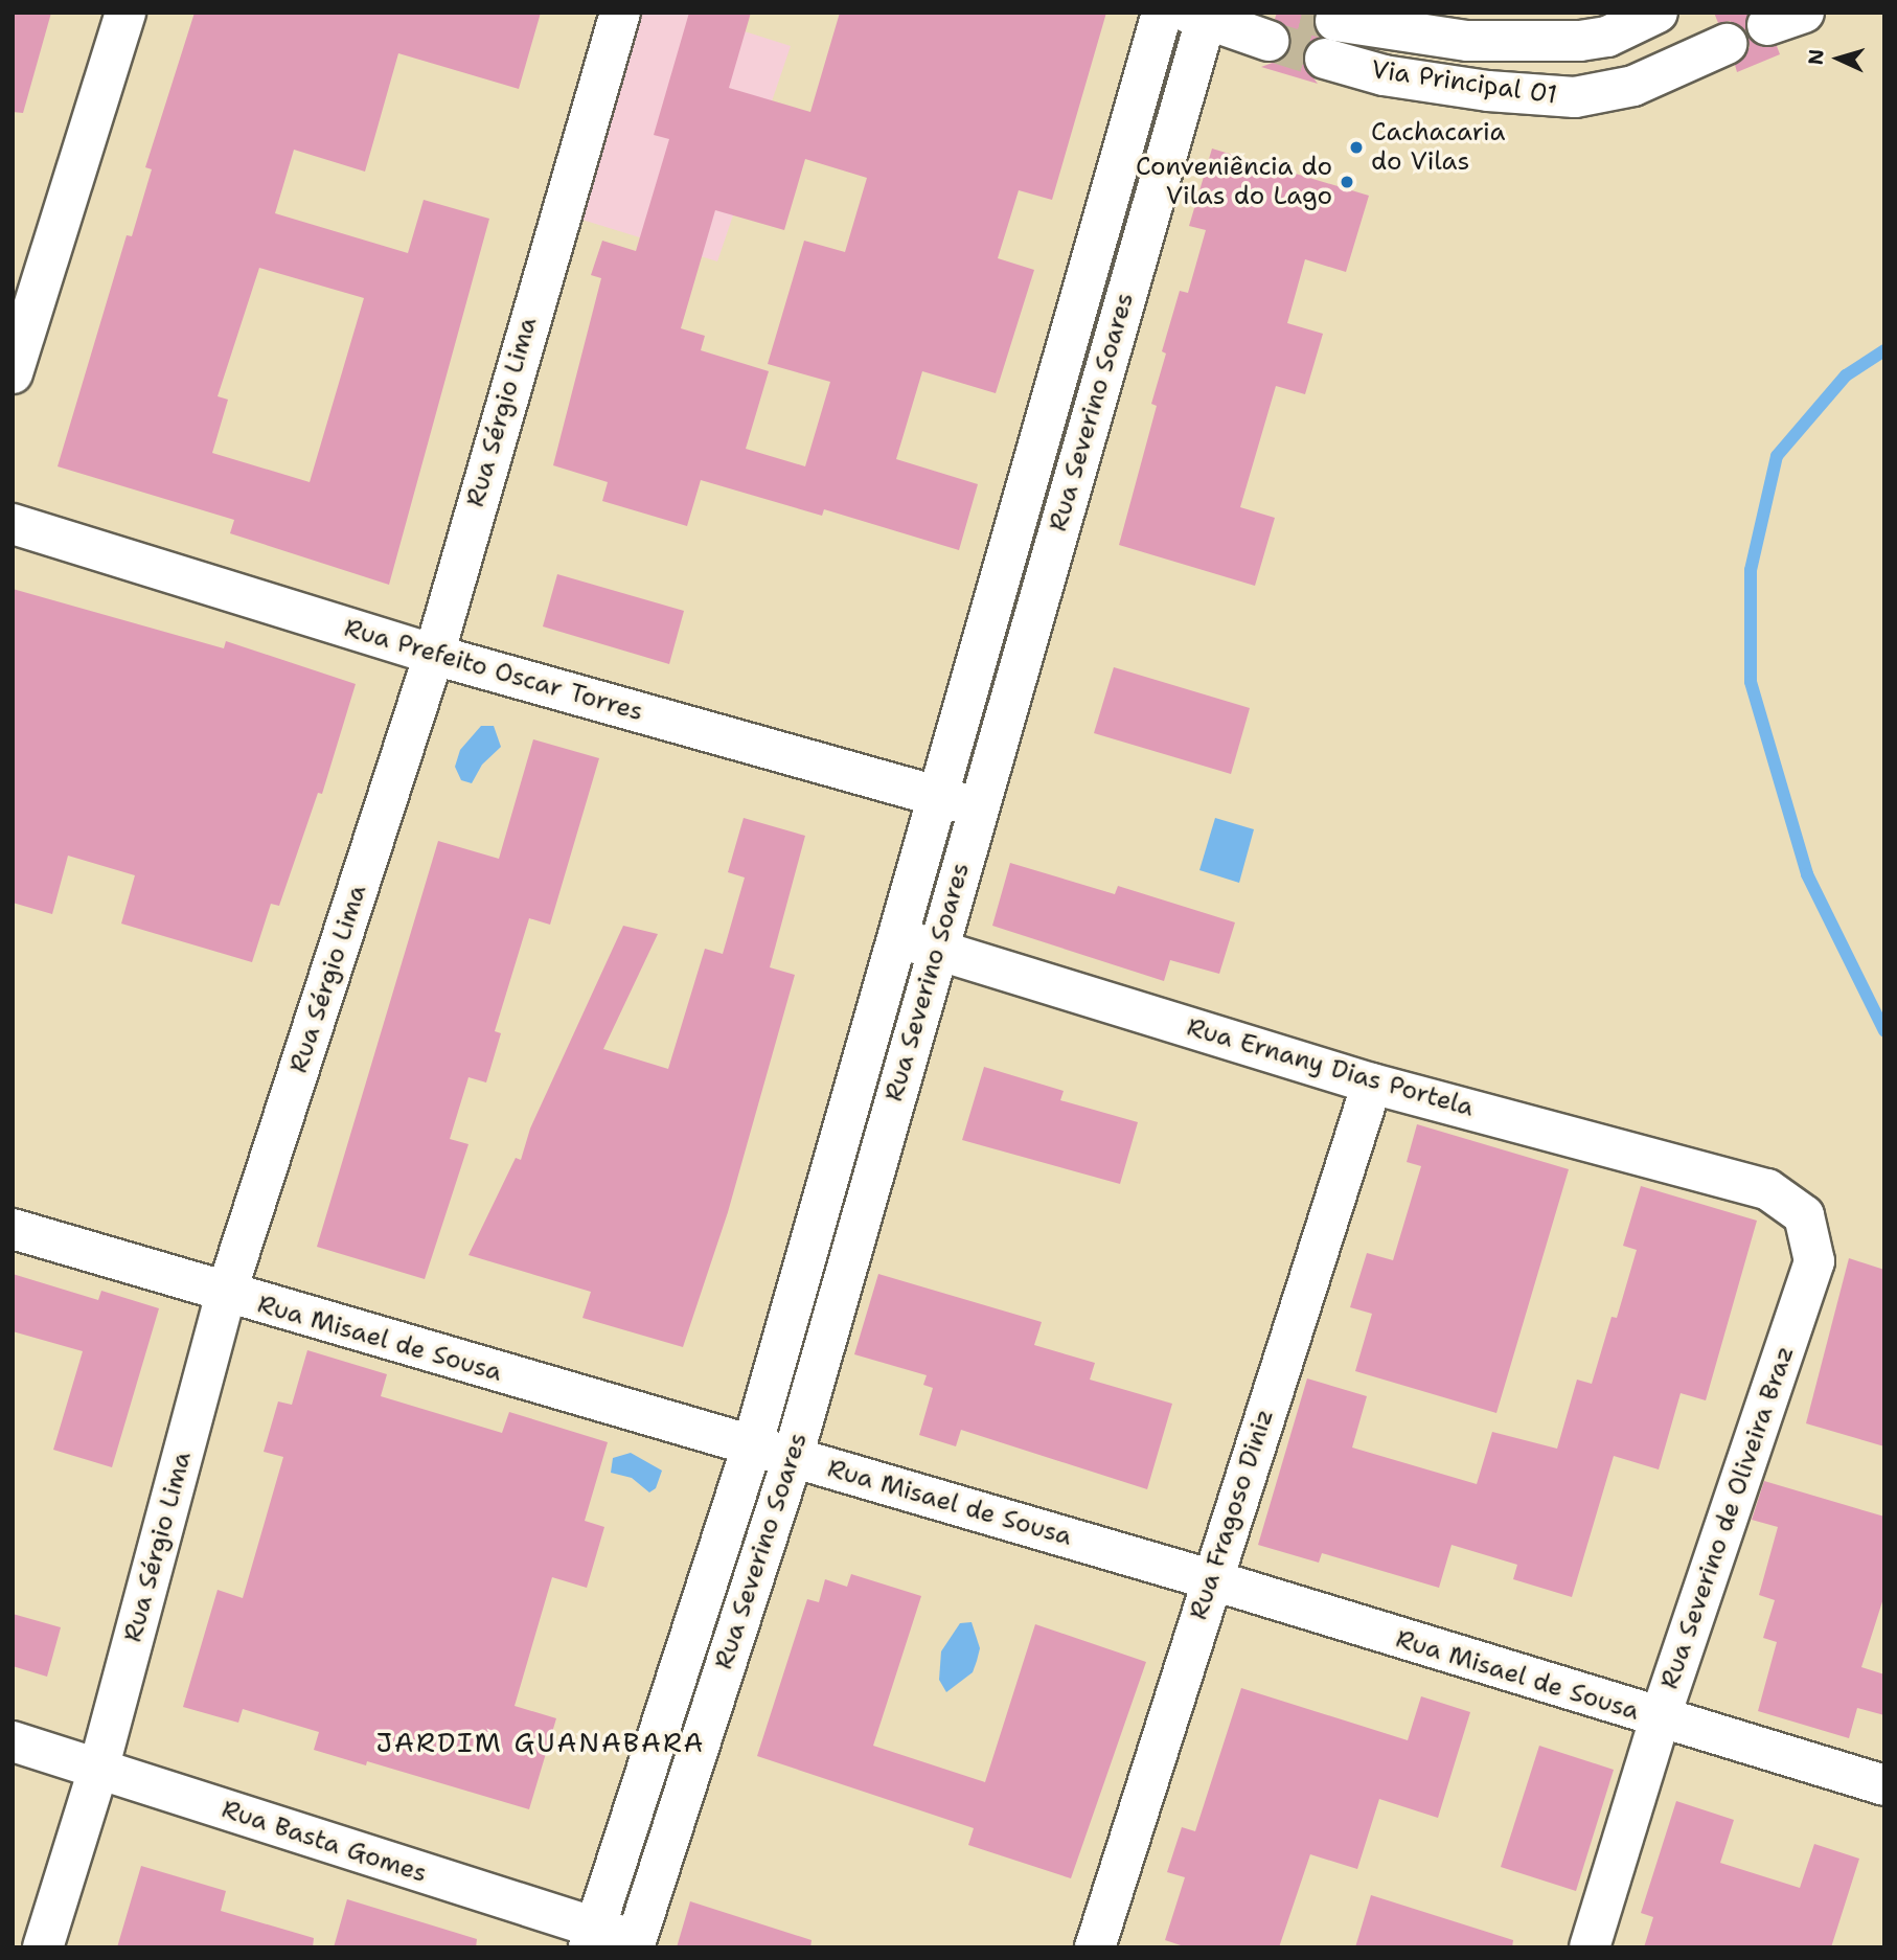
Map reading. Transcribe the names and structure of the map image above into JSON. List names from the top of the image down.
{
  "streets": {
    "street": [
      "Via Principal 01",
      "Rua Sérgio Lima",
      "Rua Severino Soares",
      "Rua Prefeito Oscar Torres",
      "Rua Ernany Dias Portela",
      "Rua Misael de Sousa",
      "Rua Fragoso Diniz",
      "Rua Severino de Oliveira Braz",
      "Rua Basta Gomes"
    ]
  },
  "crossings": [
    ["Rua Sérgio Lima", "Rua Prefeito Oscar Torres"],
    ["Rua Sérgio Lima", "Rua Misael de Sousa"],
    ["Rua Sérgio Lima", "Rua Basta Gomes"],
    ["Rua Severino Soares", "Rua Prefeito Oscar Torres"],
    ["Rua Severino Soares", "Rua Ernany Dias Portela"],
    ["Rua Severino Soares", "Rua Misael de Sousa"],
    ["Rua Severino Soares", "Rua Basta Gomes"],
    ["Rua Ernany Dias Portela", "Rua Fragoso Diniz"],
    ["Rua Ernany Dias Portela", "Rua Severino de Oliveira Braz"],
    ["Rua Misael de Sousa", "Rua Fragoso Diniz"],
    ["Rua Misael de Sousa", "Rua Severino de Oliveira Braz"]
  ],
  "districts": ["JARDIM GUANABARA"],
  "places": ["Cachacaria do Vilas", "Conveniência do Vilas do Lago"],
  "north": "left"
}
